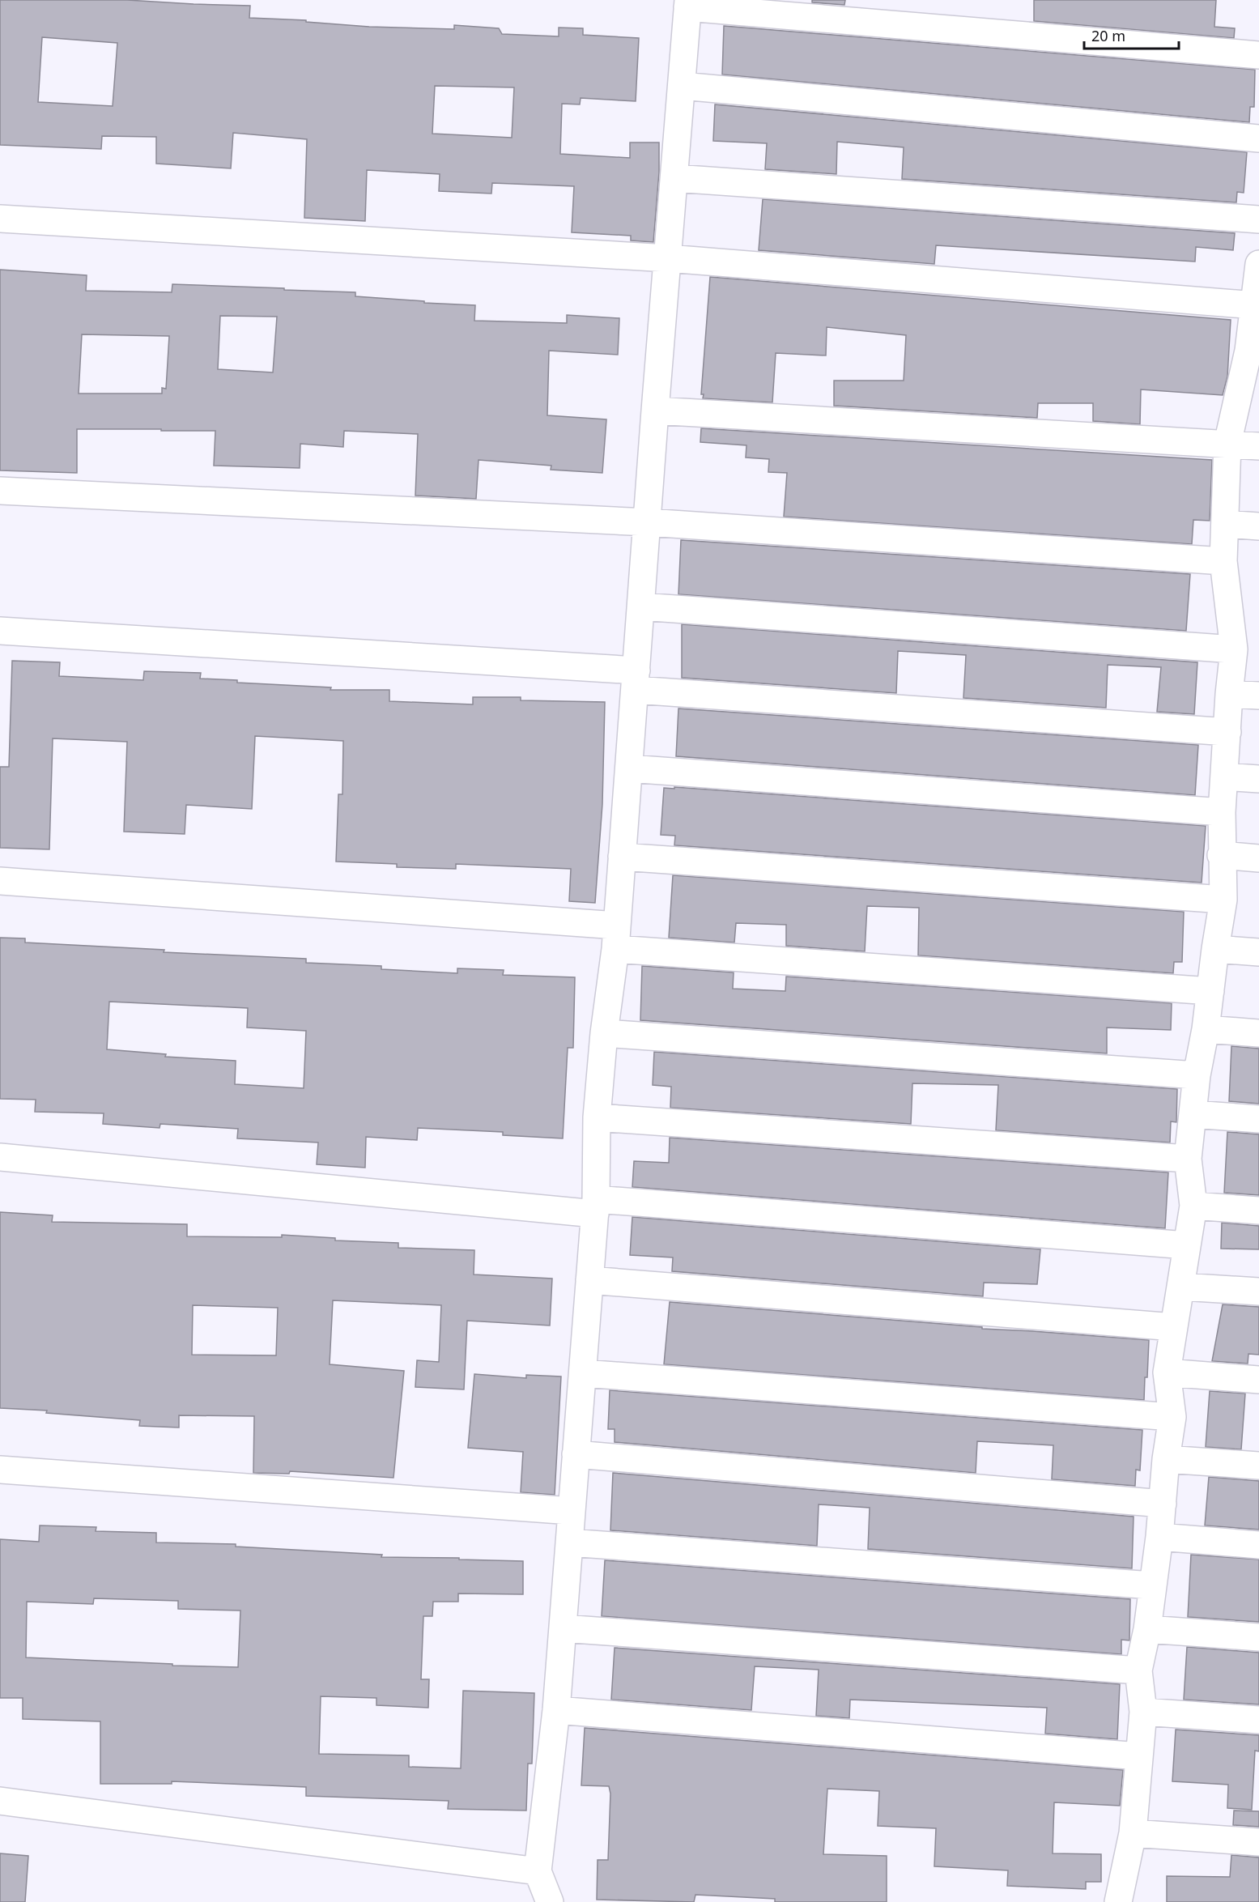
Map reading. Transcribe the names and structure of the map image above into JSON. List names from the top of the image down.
{
  "scale_bar": "20 m"
}
